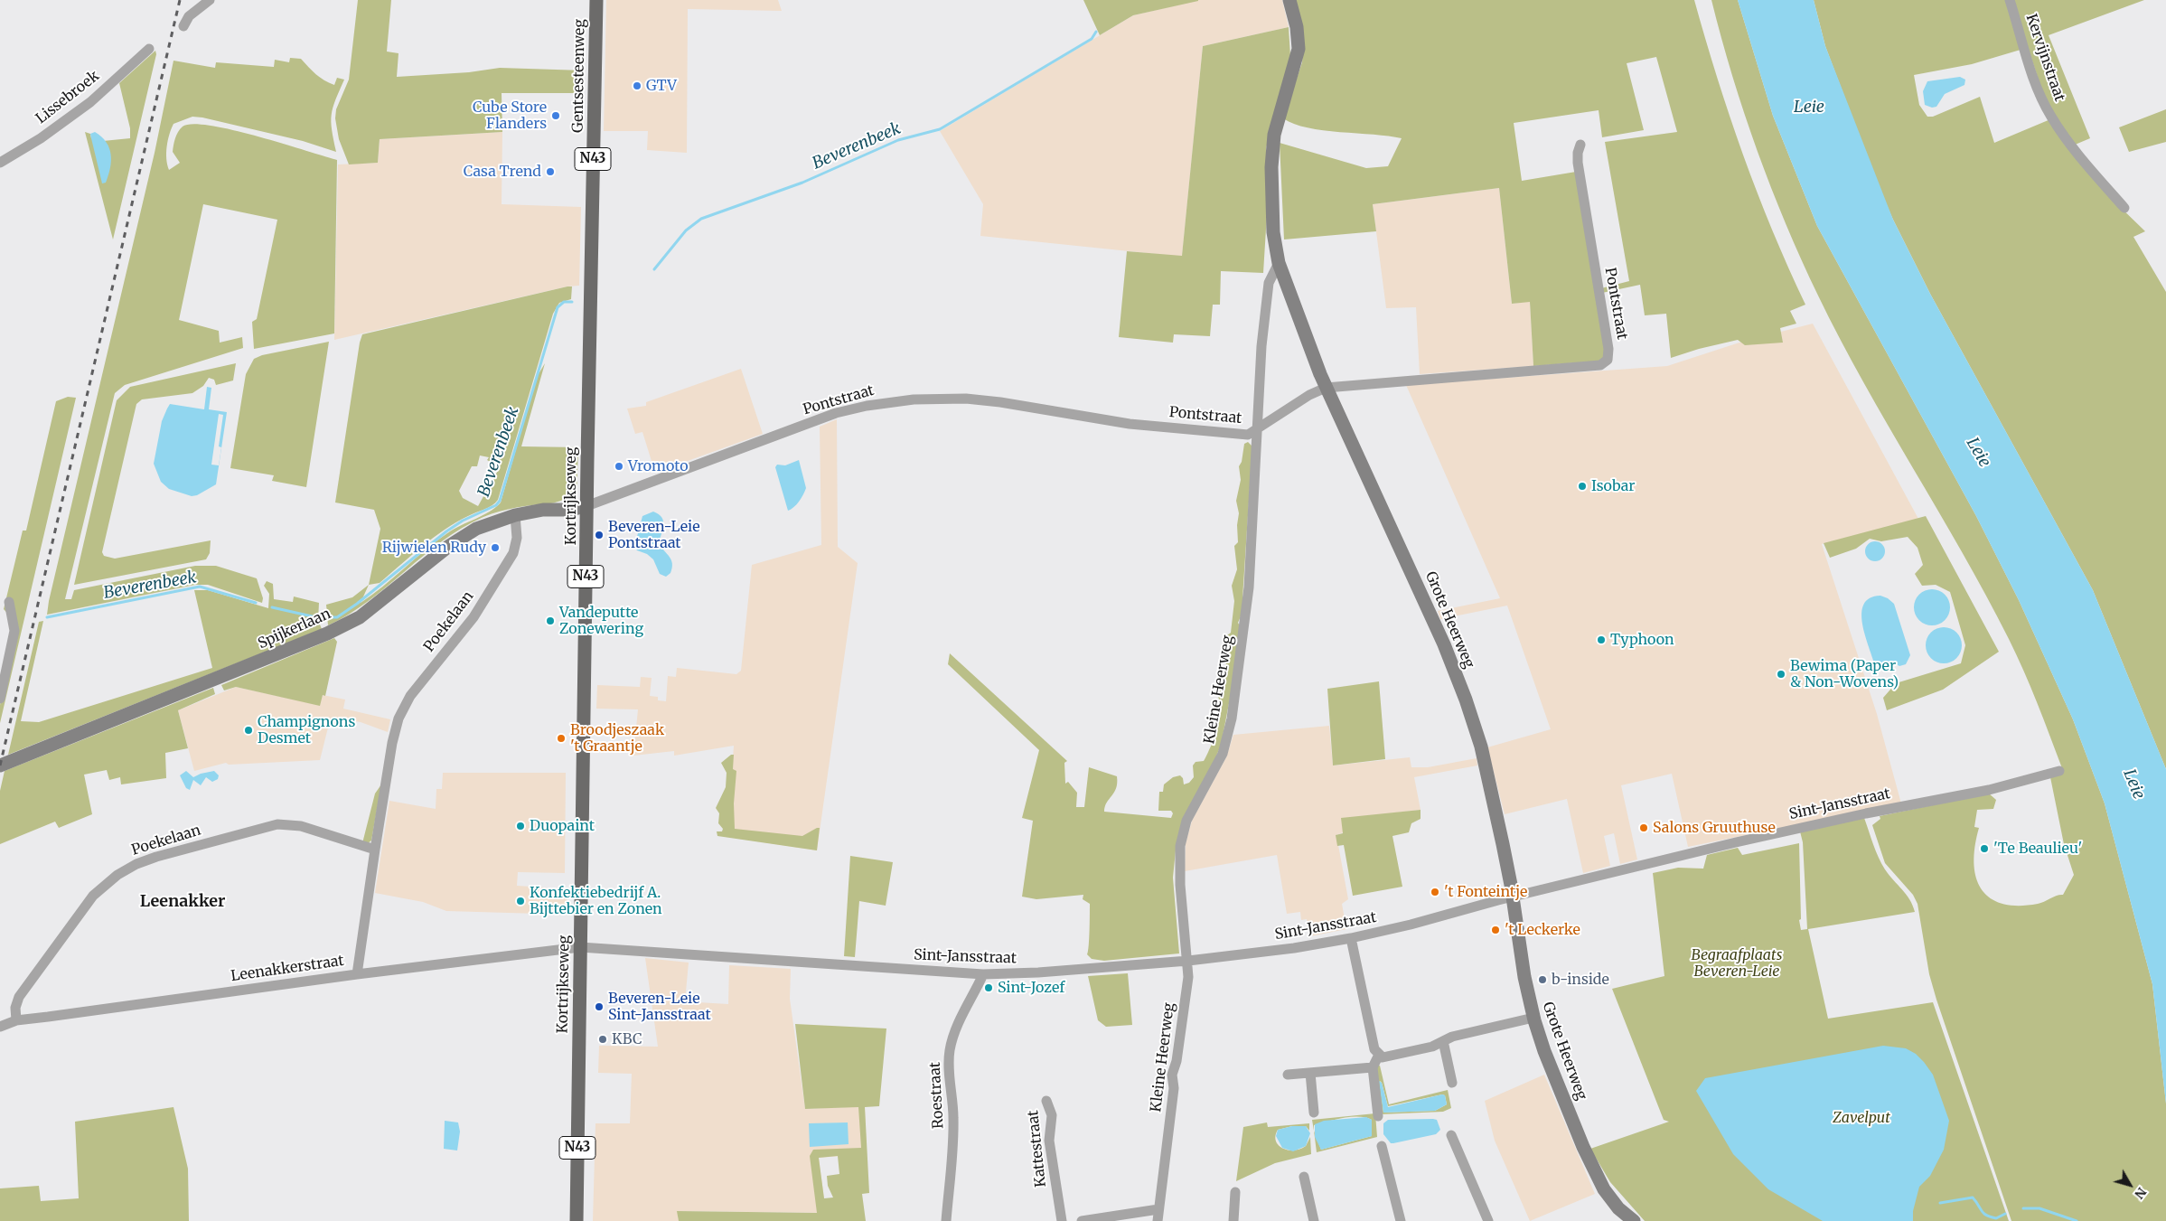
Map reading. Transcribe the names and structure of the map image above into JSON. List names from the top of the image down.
{
  "streets": {
    "main road": ["Gentsesteenweg", "N43", "Kortrijkseweg"],
    "street": [
      "Kervijnstraat",
      "Lissebroek",
      "Pontstraat",
      "Grote Heerweg",
      "Poekelaan",
      "Spijkerlaan",
      "Kleine Heerweg",
      "Sint-Jansstraat",
      "Leenakkerstraat",
      "Roestraat",
      "Kattestraat"
    ]
  },
  "crossings": [
    ["Gentsesteenweg", "Kortrijkseweg"],
    ["Pontstraat", "Kortrijkseweg"],
    ["Pontstraat", "Grote Heerweg"],
    ["Pontstraat", "Spijkerlaan"],
    ["Pontstraat", "Kleine Heerweg"],
    ["Kortrijkseweg", "Spijkerlaan"],
    ["Kortrijkseweg", "Sint-Jansstraat"],
    ["Kortrijkseweg", "Leenakkerstraat"],
    ["Grote Heerweg", "Kleine Heerweg"],
    ["Grote Heerweg", "Sint-Jansstraat"],
    ["Poekelaan", "Spijkerlaan"],
    ["Poekelaan", "Leenakkerstraat"],
    ["Kleine Heerweg", "Sint-Jansstraat"],
    ["Sint-Jansstraat", "Leenakkerstraat"],
    ["Sint-Jansstraat", "Roestraat"]
  ],
  "districts": ["Leenakker"],
  "water": ["Leie", "Beverenbeek"],
  "parks": ["Begraafplaats Beveren-Leie", "Zavelput"],
  "places": [
    "GTV",
    "Cube Store Flanders",
    "Casa Trend",
    "Vromoto",
    "Isobar",
    "Beveren-Leie Pontstraat",
    "Rijwielen Rudy",
    "Vandeputte Zonewering",
    "Typhoon",
    "Bewima (Paper & Non-Wovens)",
    "Champignons Desmet",
    "Broodjeszaak 't Graantje",
    "Duopaint",
    "Salons Gruuthuse",
    "'Te Beaulieu'",
    "'t Fonteintje",
    "Konfektiebedrijf A. Bijttebier en Zonen",
    "'t Leckerke",
    "b-inside",
    "Sint-Jozef",
    "Beveren-Leie Sint-Jansstraat",
    "KBC"
  ],
  "north": "bottom right"
}
